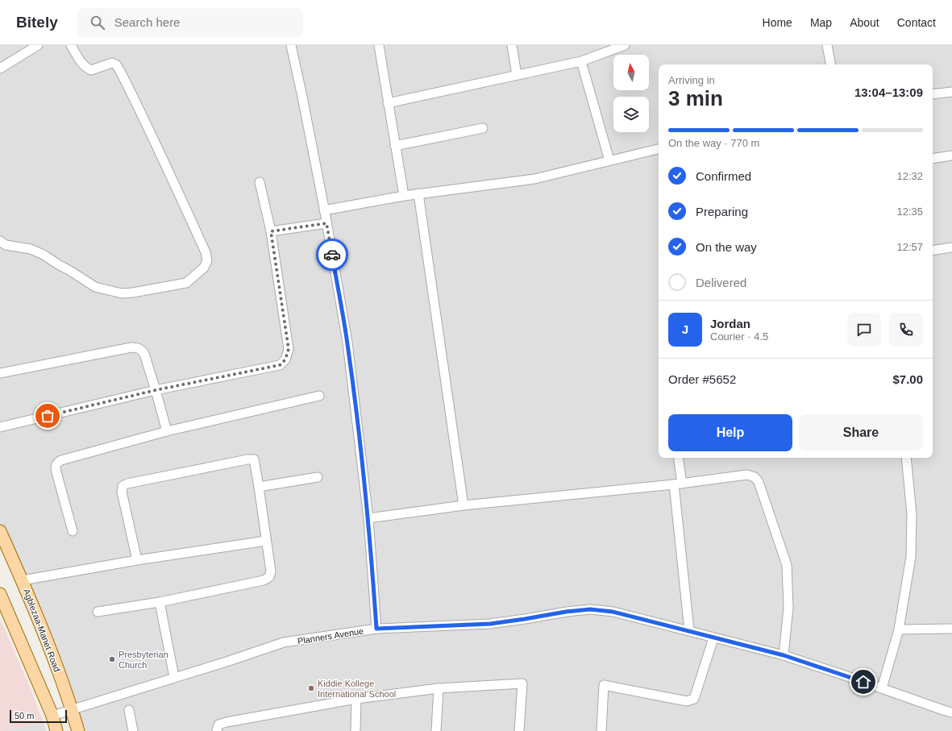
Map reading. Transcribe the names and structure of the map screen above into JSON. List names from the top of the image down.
{
  "streets": {
    "main road": ["Agblezaa-Manet Road"],
    "street": ["Planners Avenue"]
  },
  "crossings": [
    ["Agblezaa-Manet Road", "Planners Avenue"]
  ],
  "places": ["Presbyterian Church", "Kiddie Kollege International School"],
  "scale_bar": "50 m",
  "north": "top",
  "page": {
    "header": "Bitely",
    "search": "Search here",
    "nav": [
      "Home",
      "Map",
      "About",
      "Contact"
    ],
    "heading": ["3 min", "Arriving in", "13:04–13:09"],
    "panel": [
      "Jordan",
      "Courier · 4.5",
      "Order #5652",
      "$7.00"
    ],
    "bar": "On the way · 770 m",
    "list": [
      ["Confirmed", "12:32"],
      ["Preparing", "12:35"],
      ["On the way", "12:57"],
      "Delivered"
    ],
    "round": "J",
    "buttons": ["Help", "Share"],
    "scale": "50 m"
  }
}
